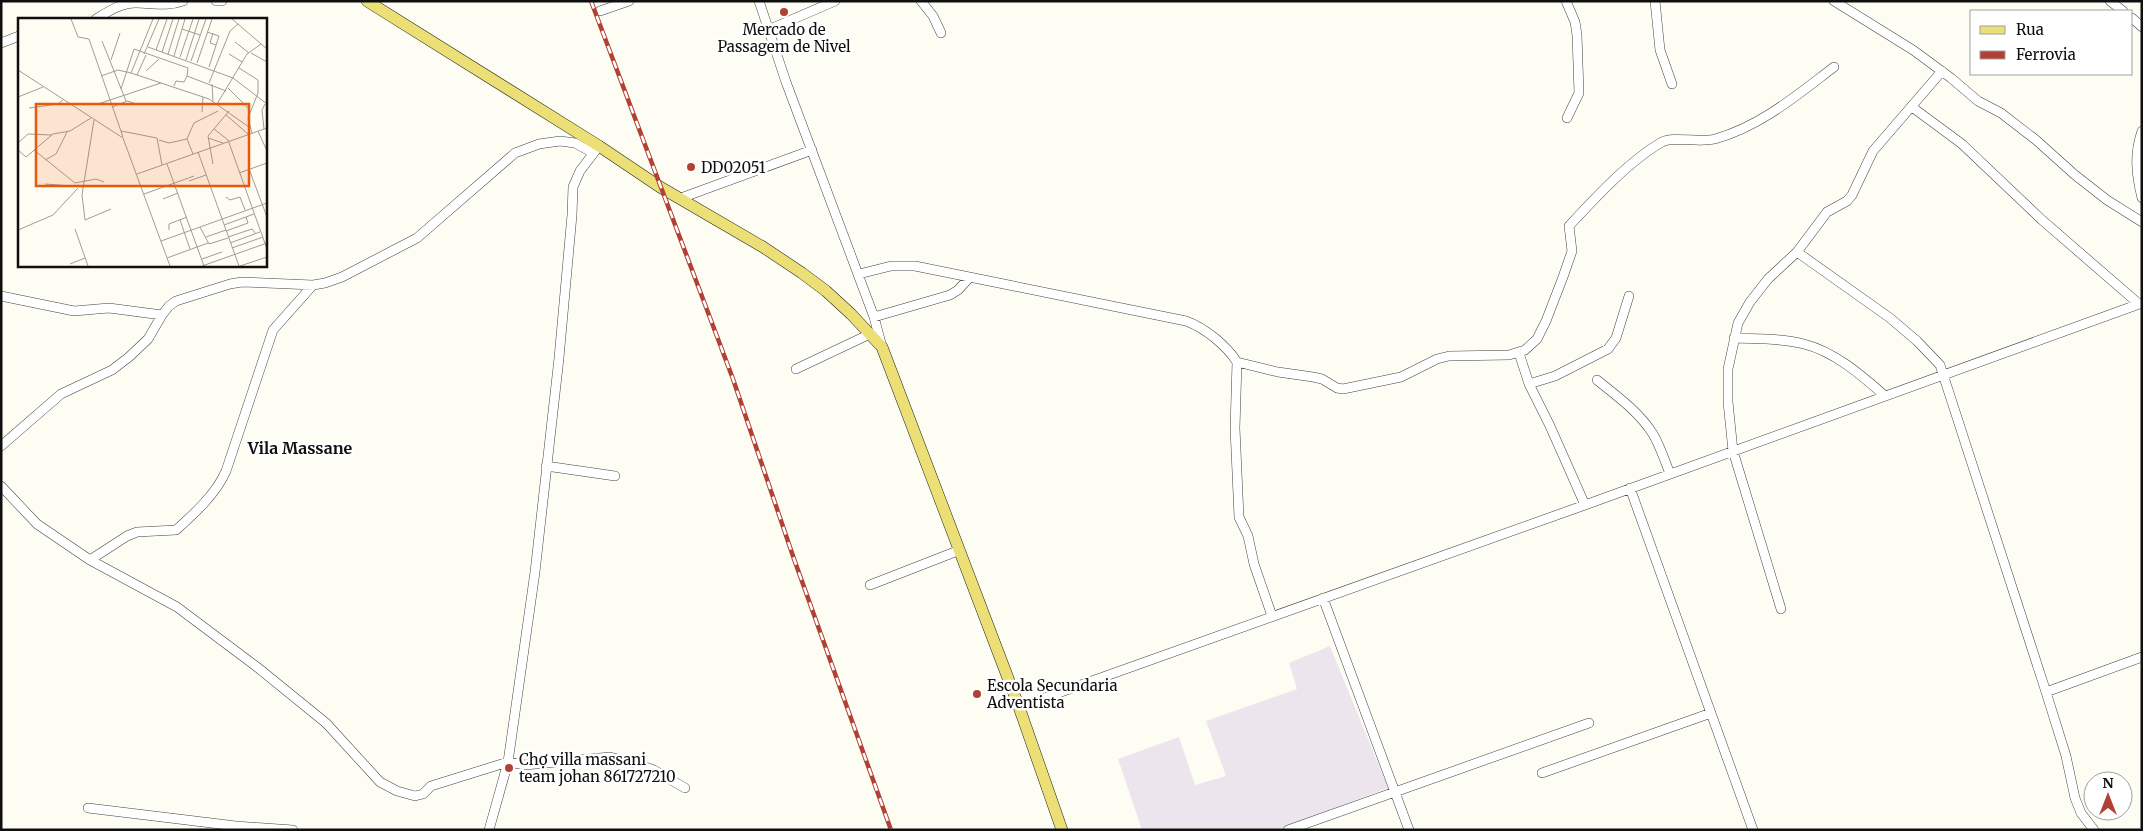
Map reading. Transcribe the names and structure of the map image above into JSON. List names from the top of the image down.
{
  "districts": ["Vila Massane"],
  "places": [
    "Mercado de Passagem de Nivel",
    "DD02051",
    "Escola Secundaria Adventista",
    "Chợ villa massani team johan 861727210"
  ],
  "legend": ["Rua", "Ferrovia"],
  "north": "top"
}
